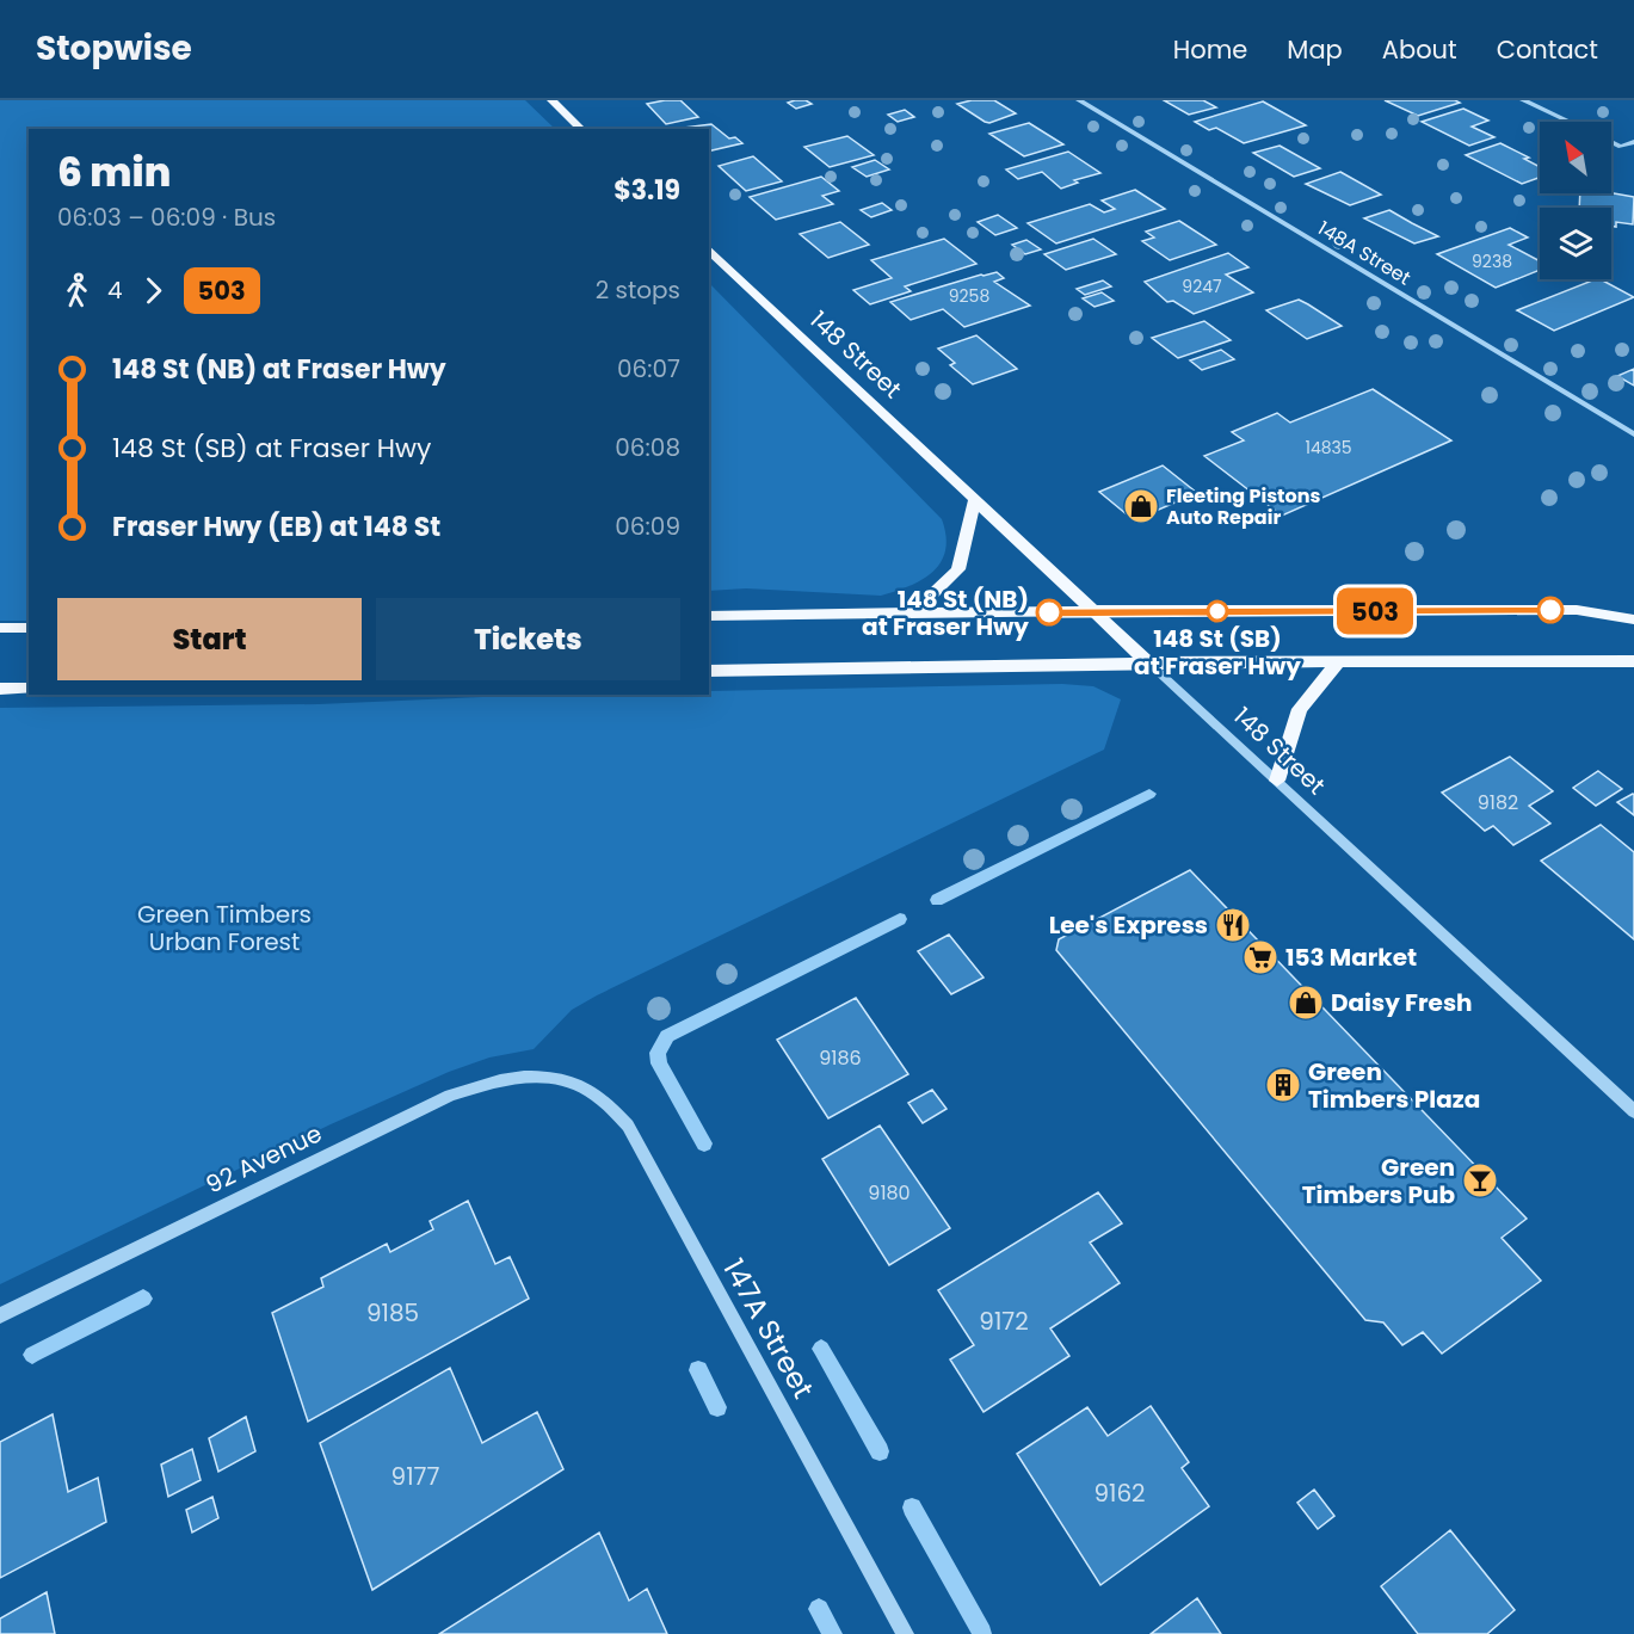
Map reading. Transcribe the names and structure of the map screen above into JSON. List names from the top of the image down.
{
  "streets": {
    "main road": ["148 Street"],
    "street": ["148A Street", "92 Avenue", "147A Street"]
  },
  "crossings": [
    ["92 Avenue", "147A Street"]
  ],
  "parks": ["Green Timbers Urban Forest"],
  "places": {
    "shop": ["Fleeting Pistons Auto Repair", "Daisy Fresh"],
    "other": ["148 St (SB) at Fraser Hwy", "148 St (NB) at Fraser Hwy"],
    "restaurant": ["Lee's Express"],
    "supermarket": ["153 Market"],
    "building": ["Green Timbers Plaza"],
    "bar": ["Green Timbers Pub"]
  },
  "lines": ["bus line 503"],
  "house_numbers": [
    "9238",
    "9247",
    "9258",
    "14835",
    "9182",
    "9186",
    "9180",
    "9185",
    "9172",
    "9177",
    "9162"
  ],
  "north": "top left",
  "page": {
    "header": "Stopwise",
    "nav": [
      "Home",
      "Map",
      "About",
      "Contact"
    ],
    "on_map": "503",
    "heading": ["6 min", "06:03 – 06:09 · Bus", "$3.19"],
    "legs": ["4", "503", "2 stops"],
    "list": [
      {
        "name": "148 St (NB) at Fraser Hwy",
        "value": "06:07"
      },
      {
        "name": "148 St (SB) at Fraser Hwy",
        "value": "06:08"
      },
      {
        "name": "Fraser Hwy (EB) at 148 St",
        "value": "06:09"
      }
    ],
    "buttons": ["Start", "Tickets"]
  }
}
